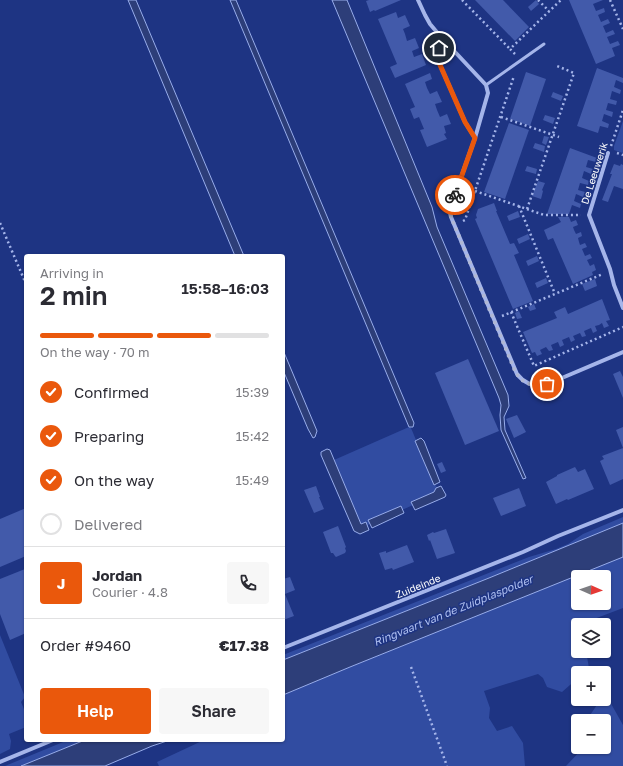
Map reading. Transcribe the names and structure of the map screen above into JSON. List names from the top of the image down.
{
  "streets": {
    "street": ["De Leeuwerik", "Zuideinde"]
  },
  "water": ["Ringvaart van de Zuidplaspolder"],
  "north": "right",
  "page": {
    "heading": ["2 min", "Arriving in", "15:58–16:03"],
    "panel": [
      "Jordan",
      "Courier · 4.8",
      "Order #9460",
      "€17.38"
    ],
    "bar": "On the way · 70 m",
    "list": [
      ["Confirmed", "15:39"],
      ["Preparing", "15:42"],
      ["On the way", "15:49"],
      "Delivered"
    ],
    "round": "J",
    "map_buttons": ["+", "−"],
    "buttons": ["Help", "Share"]
  }
}
